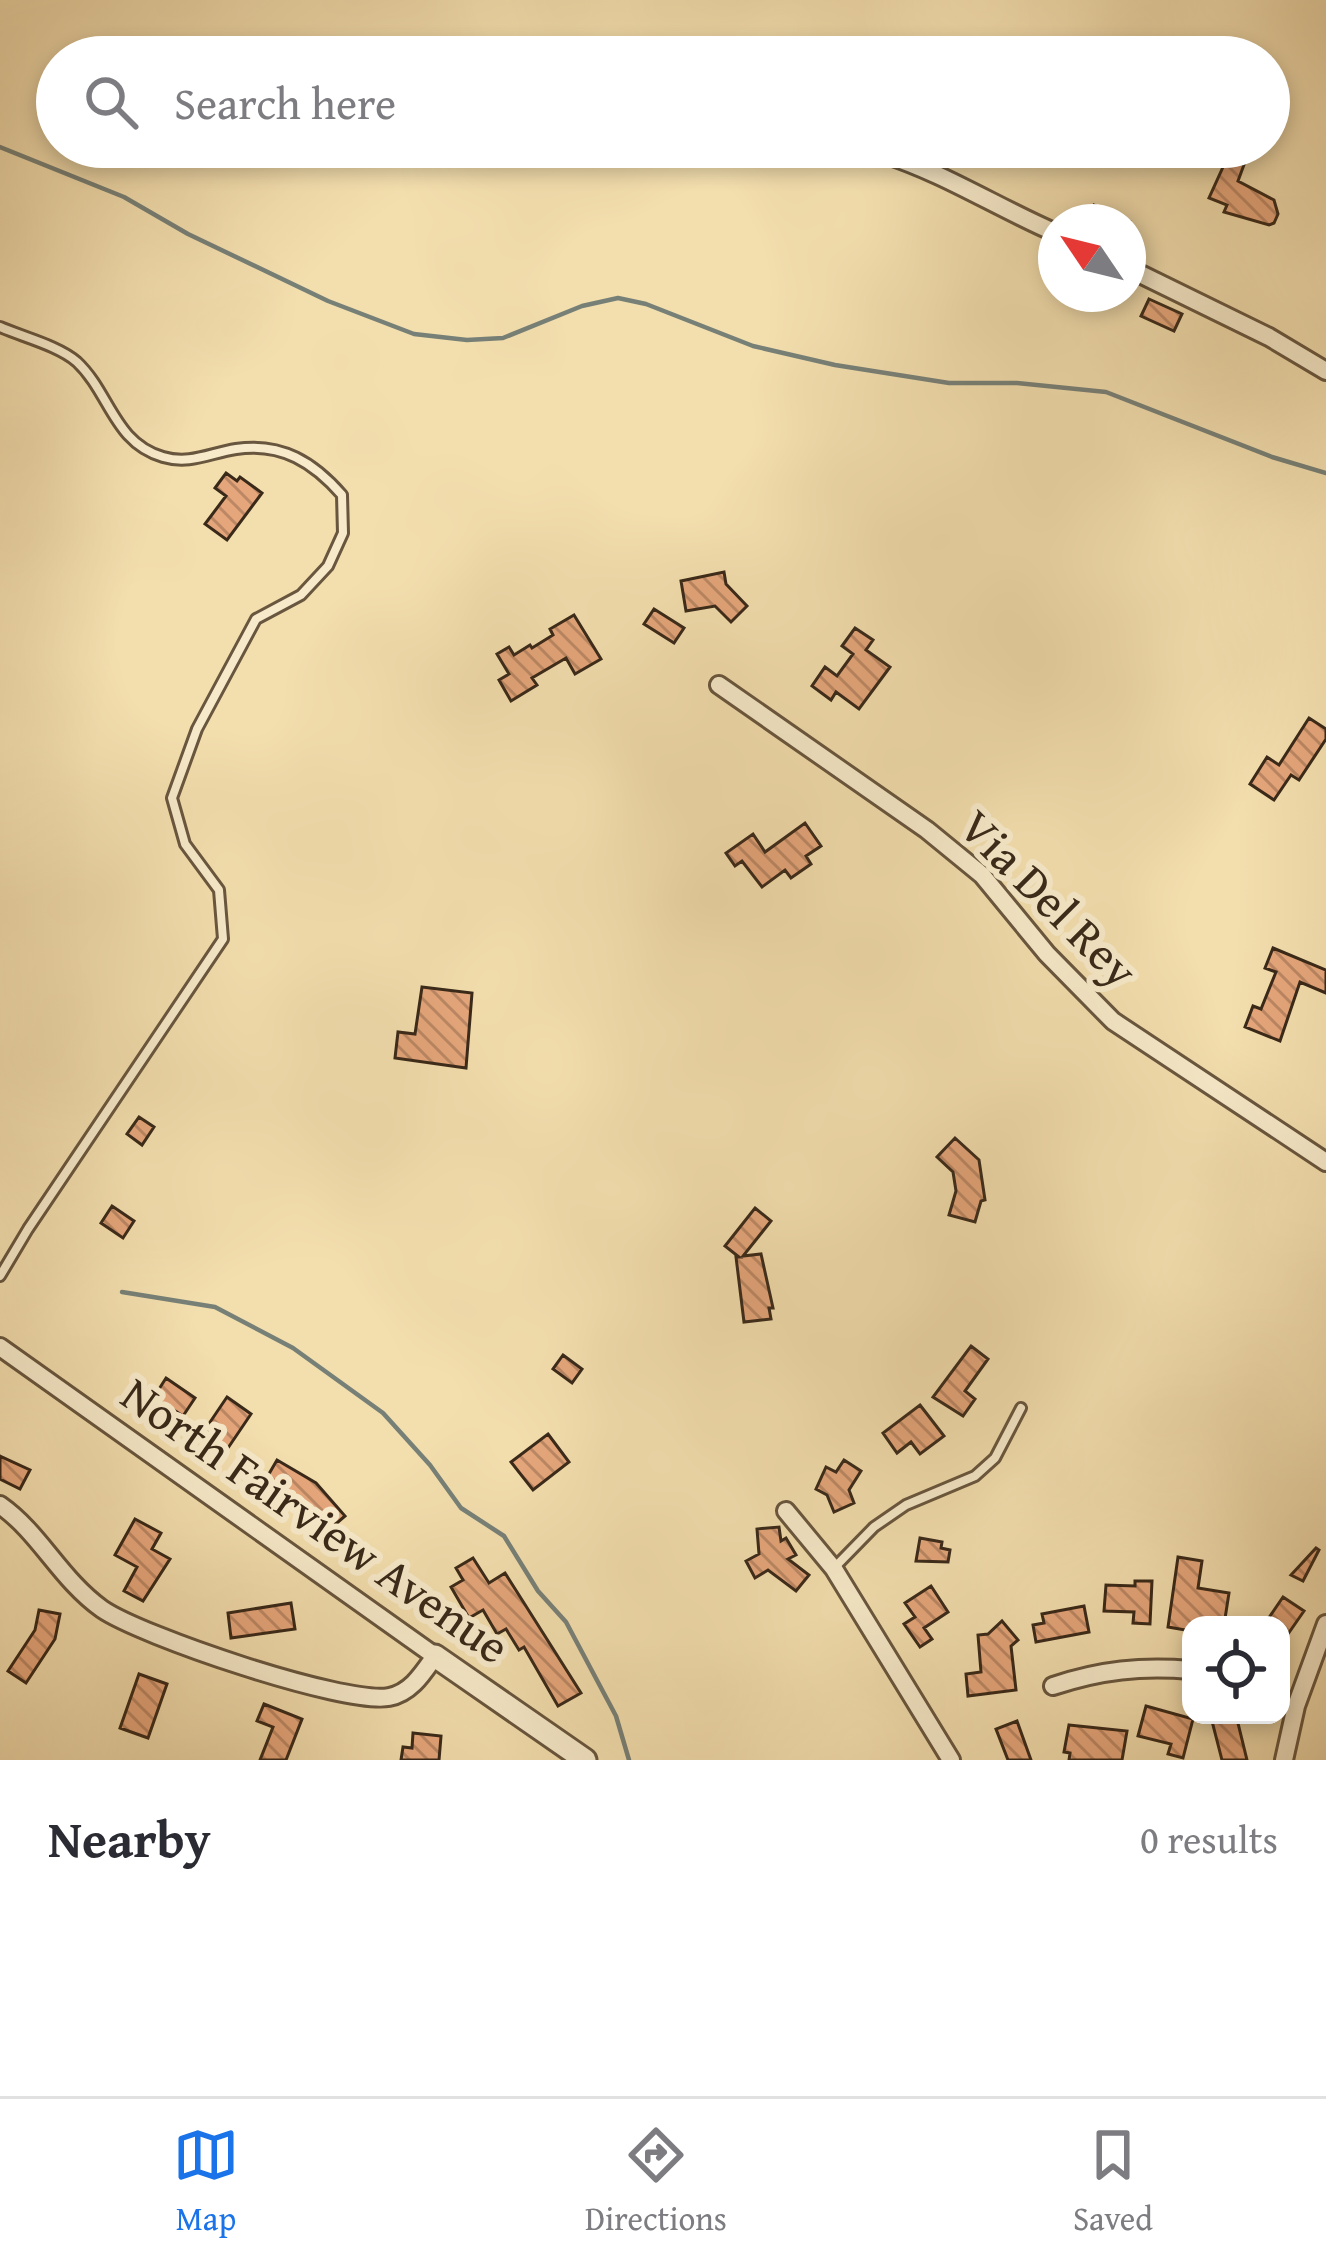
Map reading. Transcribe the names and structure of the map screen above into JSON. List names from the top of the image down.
{
  "streets": {
    "street": ["Via Del Rey", "North Fairview Avenue"]
  },
  "north": "top left",
  "page": {
    "search": "Search here",
    "heading": ["Nearby", "0 results"],
    "nav": ["Map", "Directions", "Saved"]
  }
}
